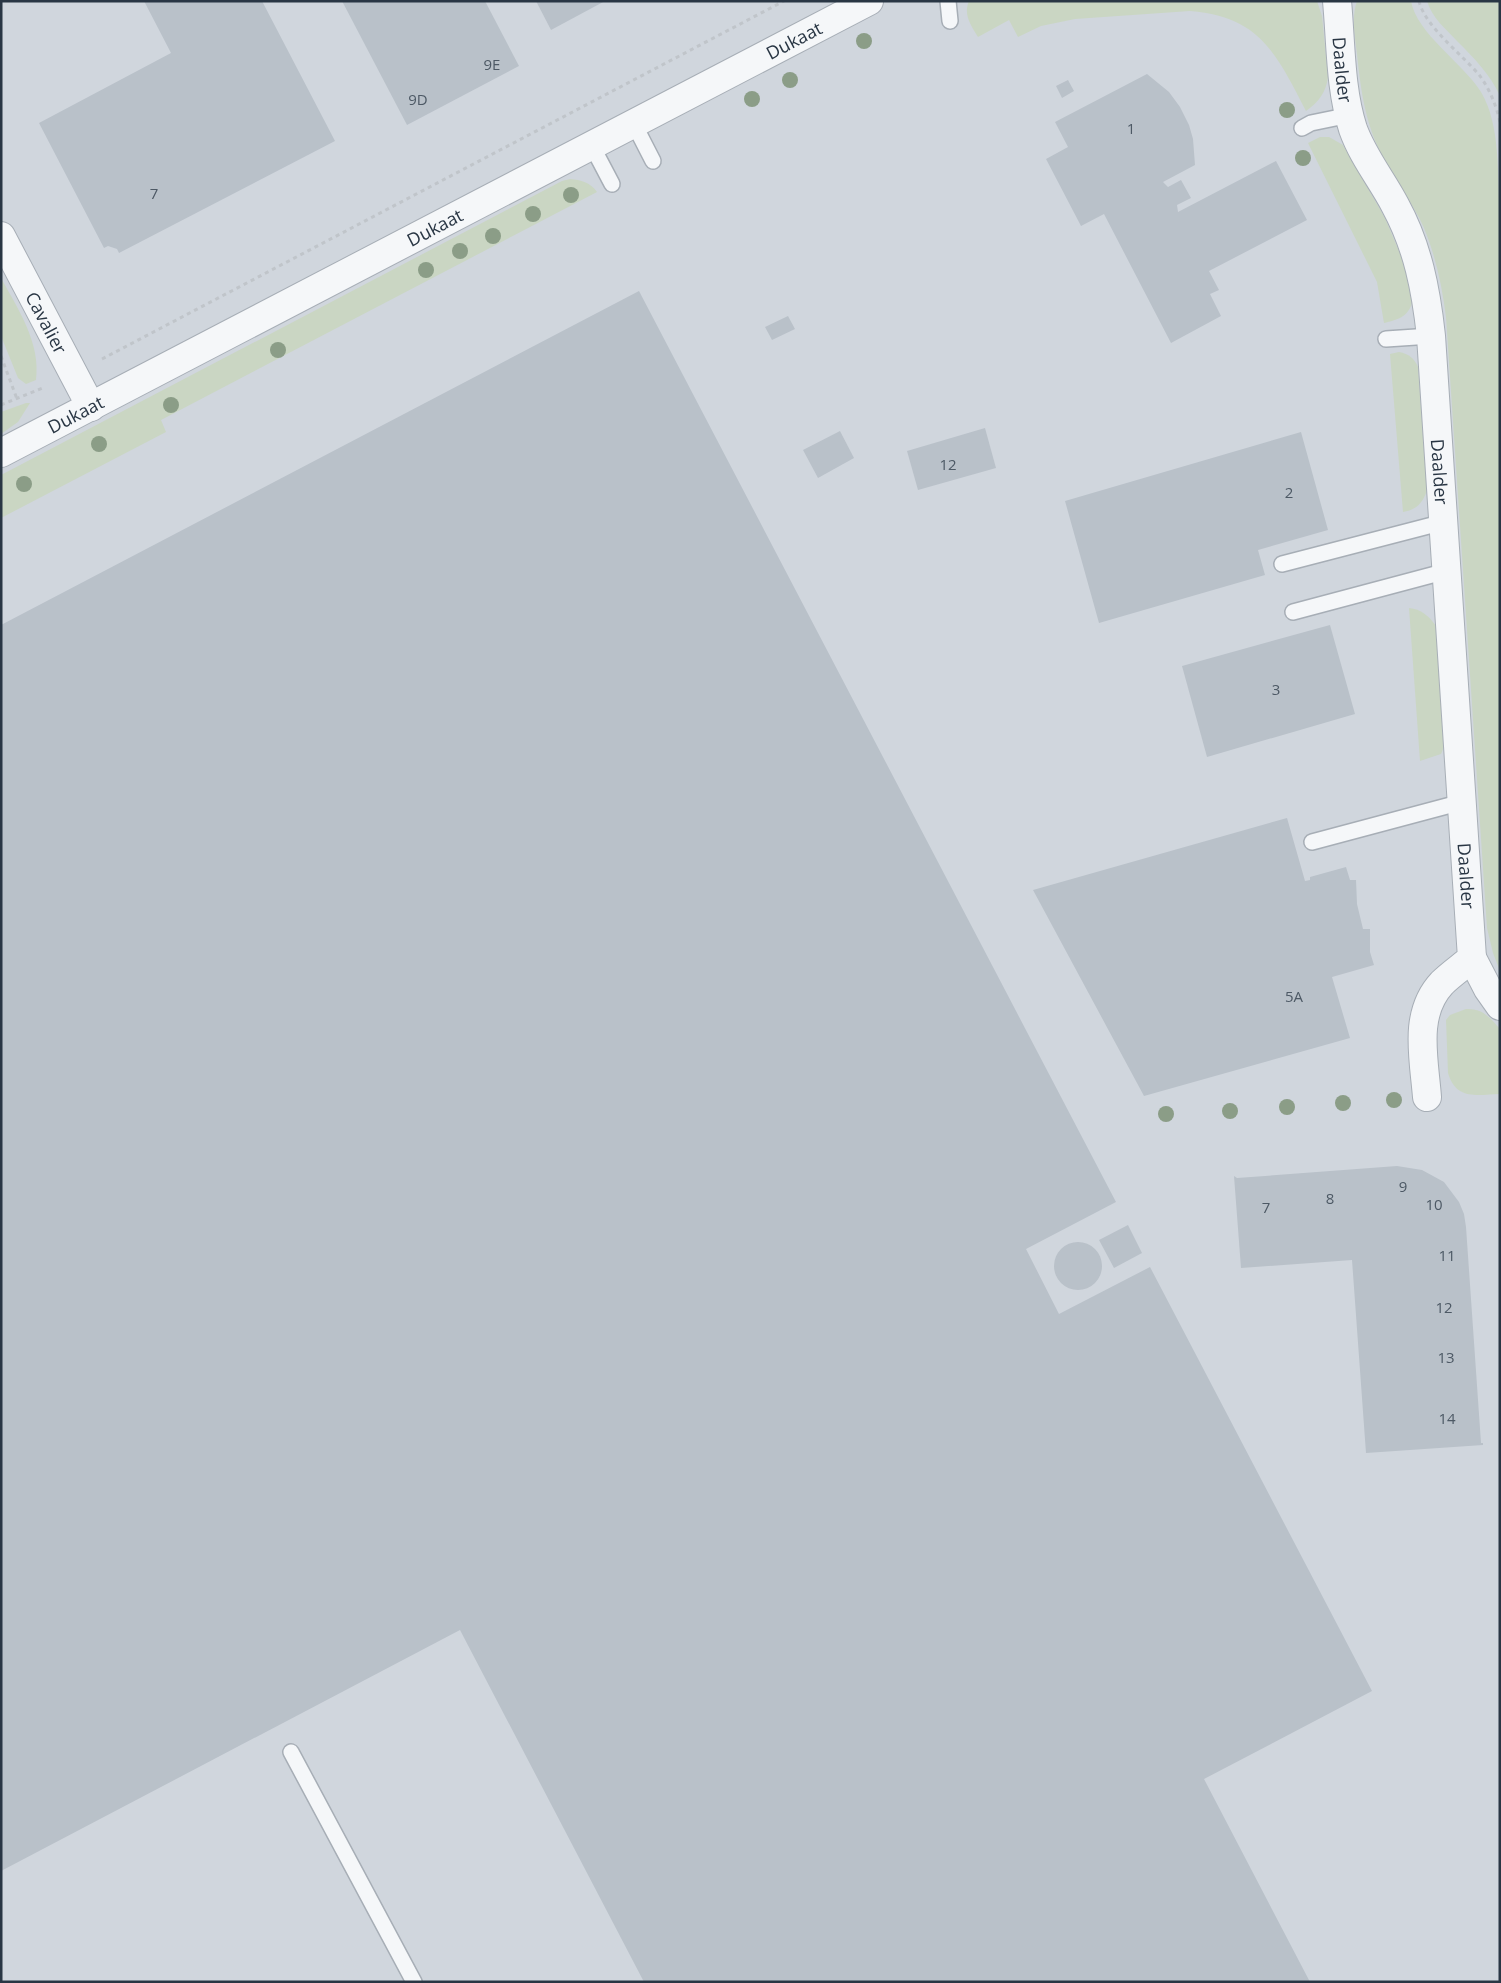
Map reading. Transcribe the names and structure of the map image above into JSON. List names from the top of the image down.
{
  "streets": {
    "street": ["Dukaat", "Daalder", "Cavalier"]
  },
  "crossings": [
    ["Dukaat", "Cavalier"]
  ],
  "house_numbers": [
    "9E",
    "9D",
    "1",
    "7",
    "12",
    "2",
    "3",
    "5A",
    "9",
    "8",
    "10",
    "7",
    "11",
    "12",
    "13",
    "14"
  ]
}
